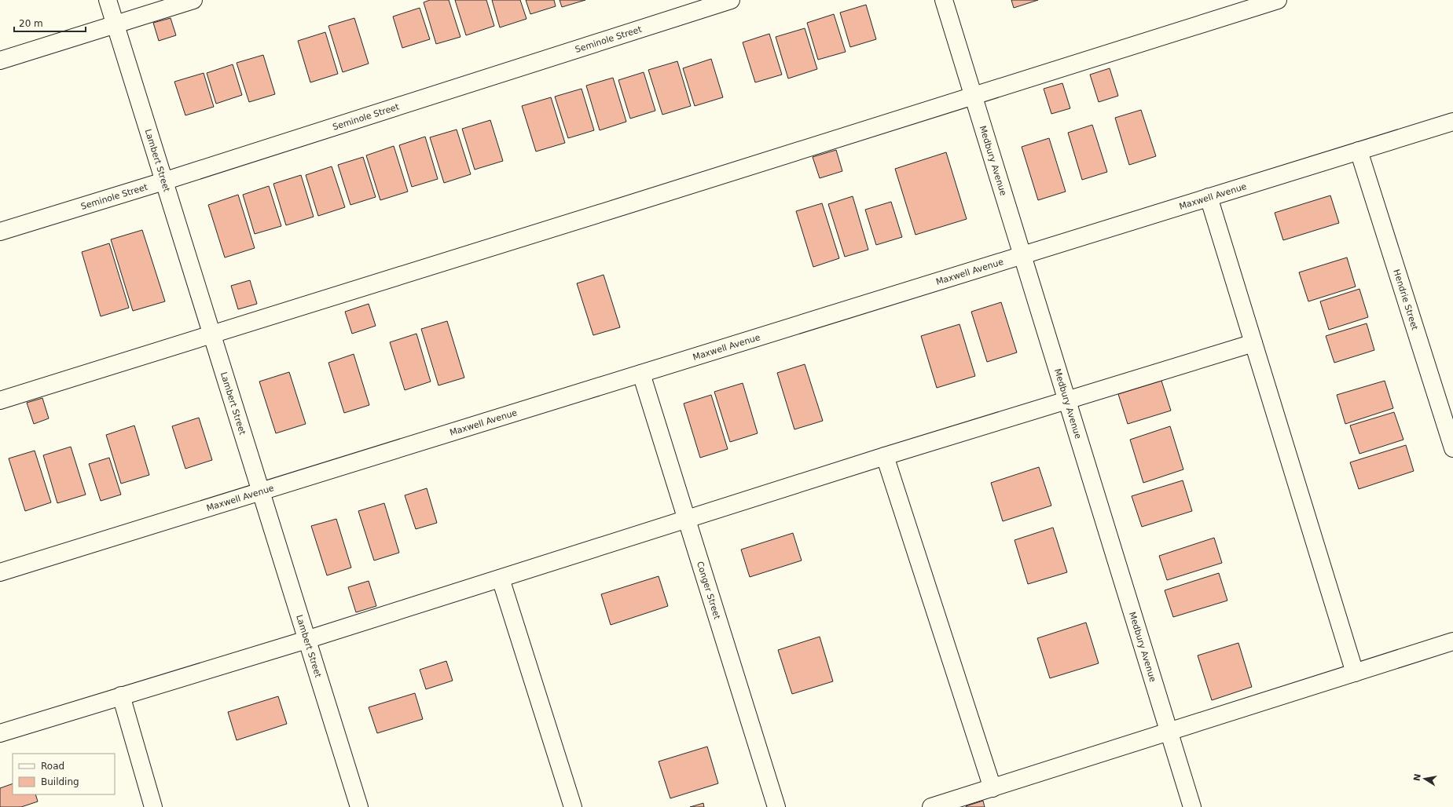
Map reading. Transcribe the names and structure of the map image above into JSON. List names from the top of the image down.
{
  "streets": {
    "street": [
      "Seminole Street",
      "Lambert Street",
      "Medbury Avenue",
      "Maxwell Avenue",
      "Hendrie Street",
      "Conger Street"
    ]
  },
  "crossings": [
    ["Seminole Street", "Lambert Street"],
    ["Lambert Street", "Maxwell Avenue"],
    ["Medbury Avenue", "Maxwell Avenue"],
    ["Maxwell Avenue", "Hendrie Street"],
    ["Maxwell Avenue", "Conger Street"]
  ],
  "legend": ["Road", "Building"],
  "scale_bar": "20 m",
  "north": "left"
}
